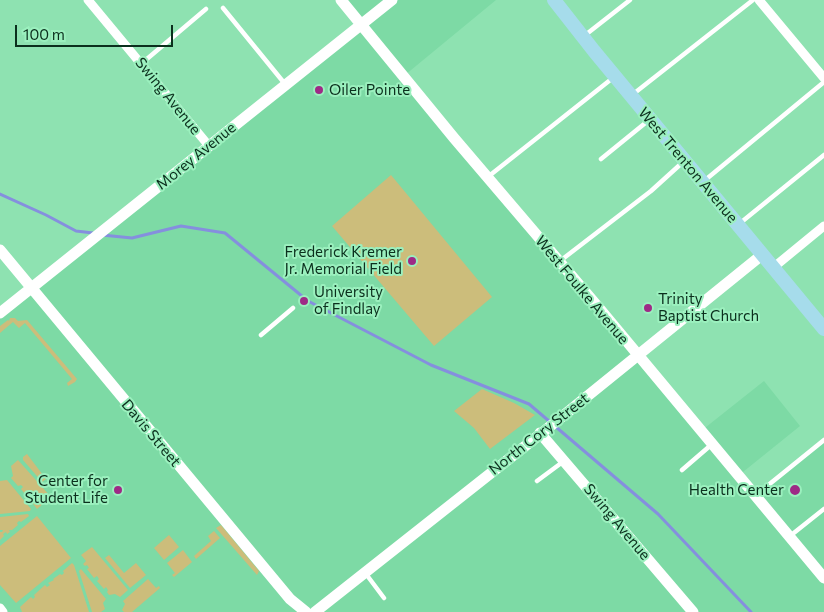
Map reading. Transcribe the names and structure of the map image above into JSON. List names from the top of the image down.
{
  "streets": {
    "main road": ["West Trenton Avenue"],
    "street": [
      "Swing Avenue",
      "Morey Avenue",
      "West Foulke Avenue",
      "Davis Street",
      "North Cory Street"
    ]
  },
  "crossings": [
    ["Swing Avenue", "Morey Avenue"],
    ["Swing Avenue", "North Cory Street"],
    ["Morey Avenue", "West Foulke Avenue"],
    ["Morey Avenue", "Davis Street"],
    ["West Trenton Avenue", "North Cory Street"],
    ["West Foulke Avenue", "North Cory Street"]
  ],
  "places": [
    "Oiler Pointe",
    "Frederick Kremer Jr. Memorial Field",
    "University of Findlay",
    "Trinity Baptist Church",
    "Center for Student Life",
    "Health Center"
  ],
  "scale_bar": "100 m"
}
